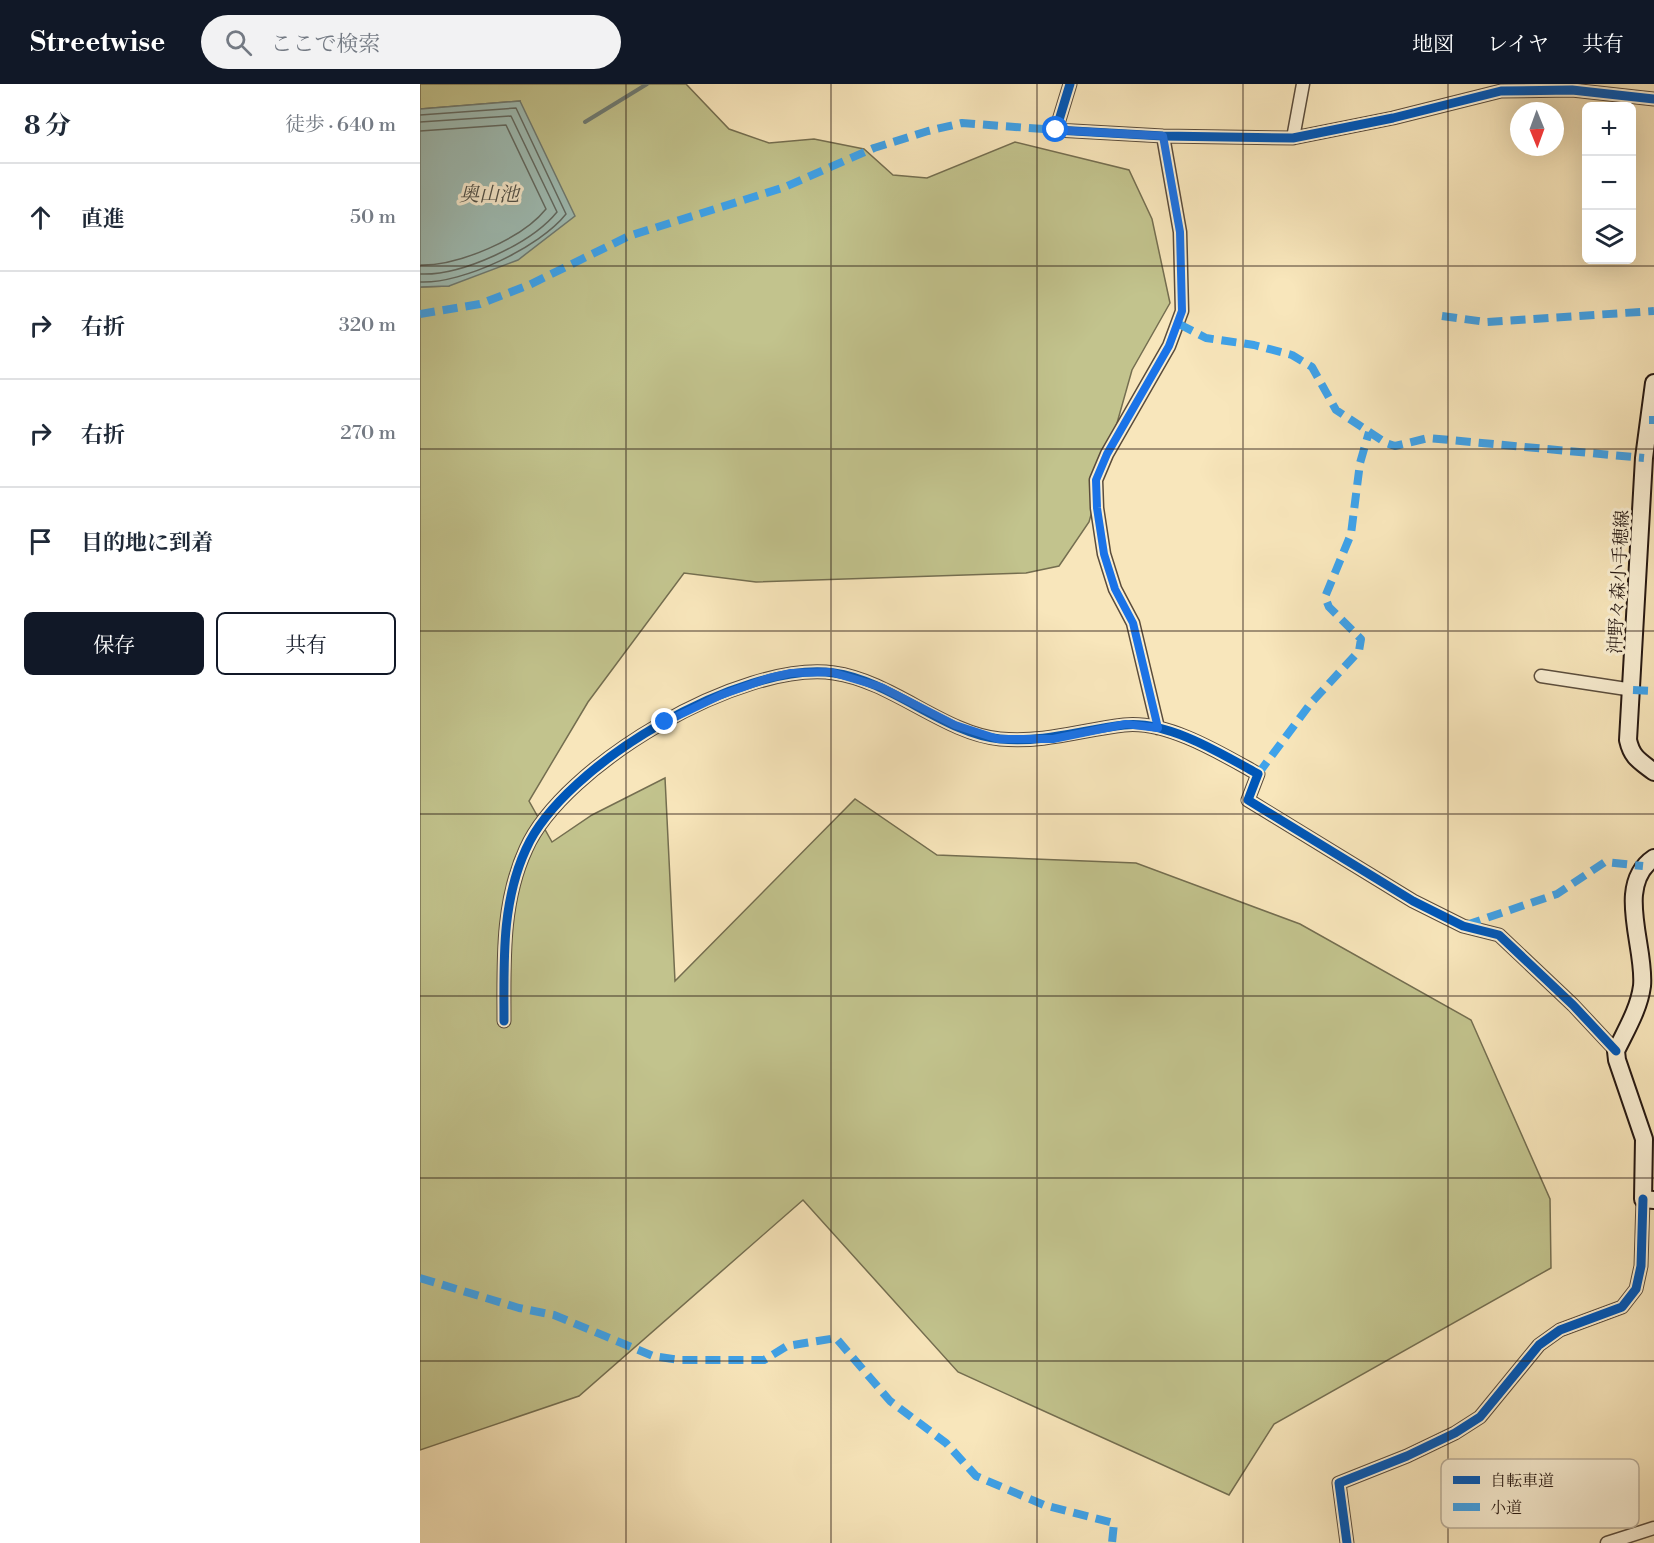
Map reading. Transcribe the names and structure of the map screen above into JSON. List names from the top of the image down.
{
  "streets": {
    "main road": ["沖野々森小手穂線"]
  },
  "water": ["奥山池"],
  "legend": ["自転車道", "小道"],
  "north": "bottom",
  "page": {
    "header": "Streetwise",
    "search": "ここで検索",
    "nav": ["地図", "レイヤ", "共有"],
    "heading": ["8 分", "徒歩 · 640 m"],
    "map_buttons": ["+", "−"],
    "list": [
      ["直進", "50 m"],
      ["右折", "320 m"],
      ["右折", "270 m"],
      "目的地に到着"
    ],
    "buttons": ["保存", "共有"]
  }
}
